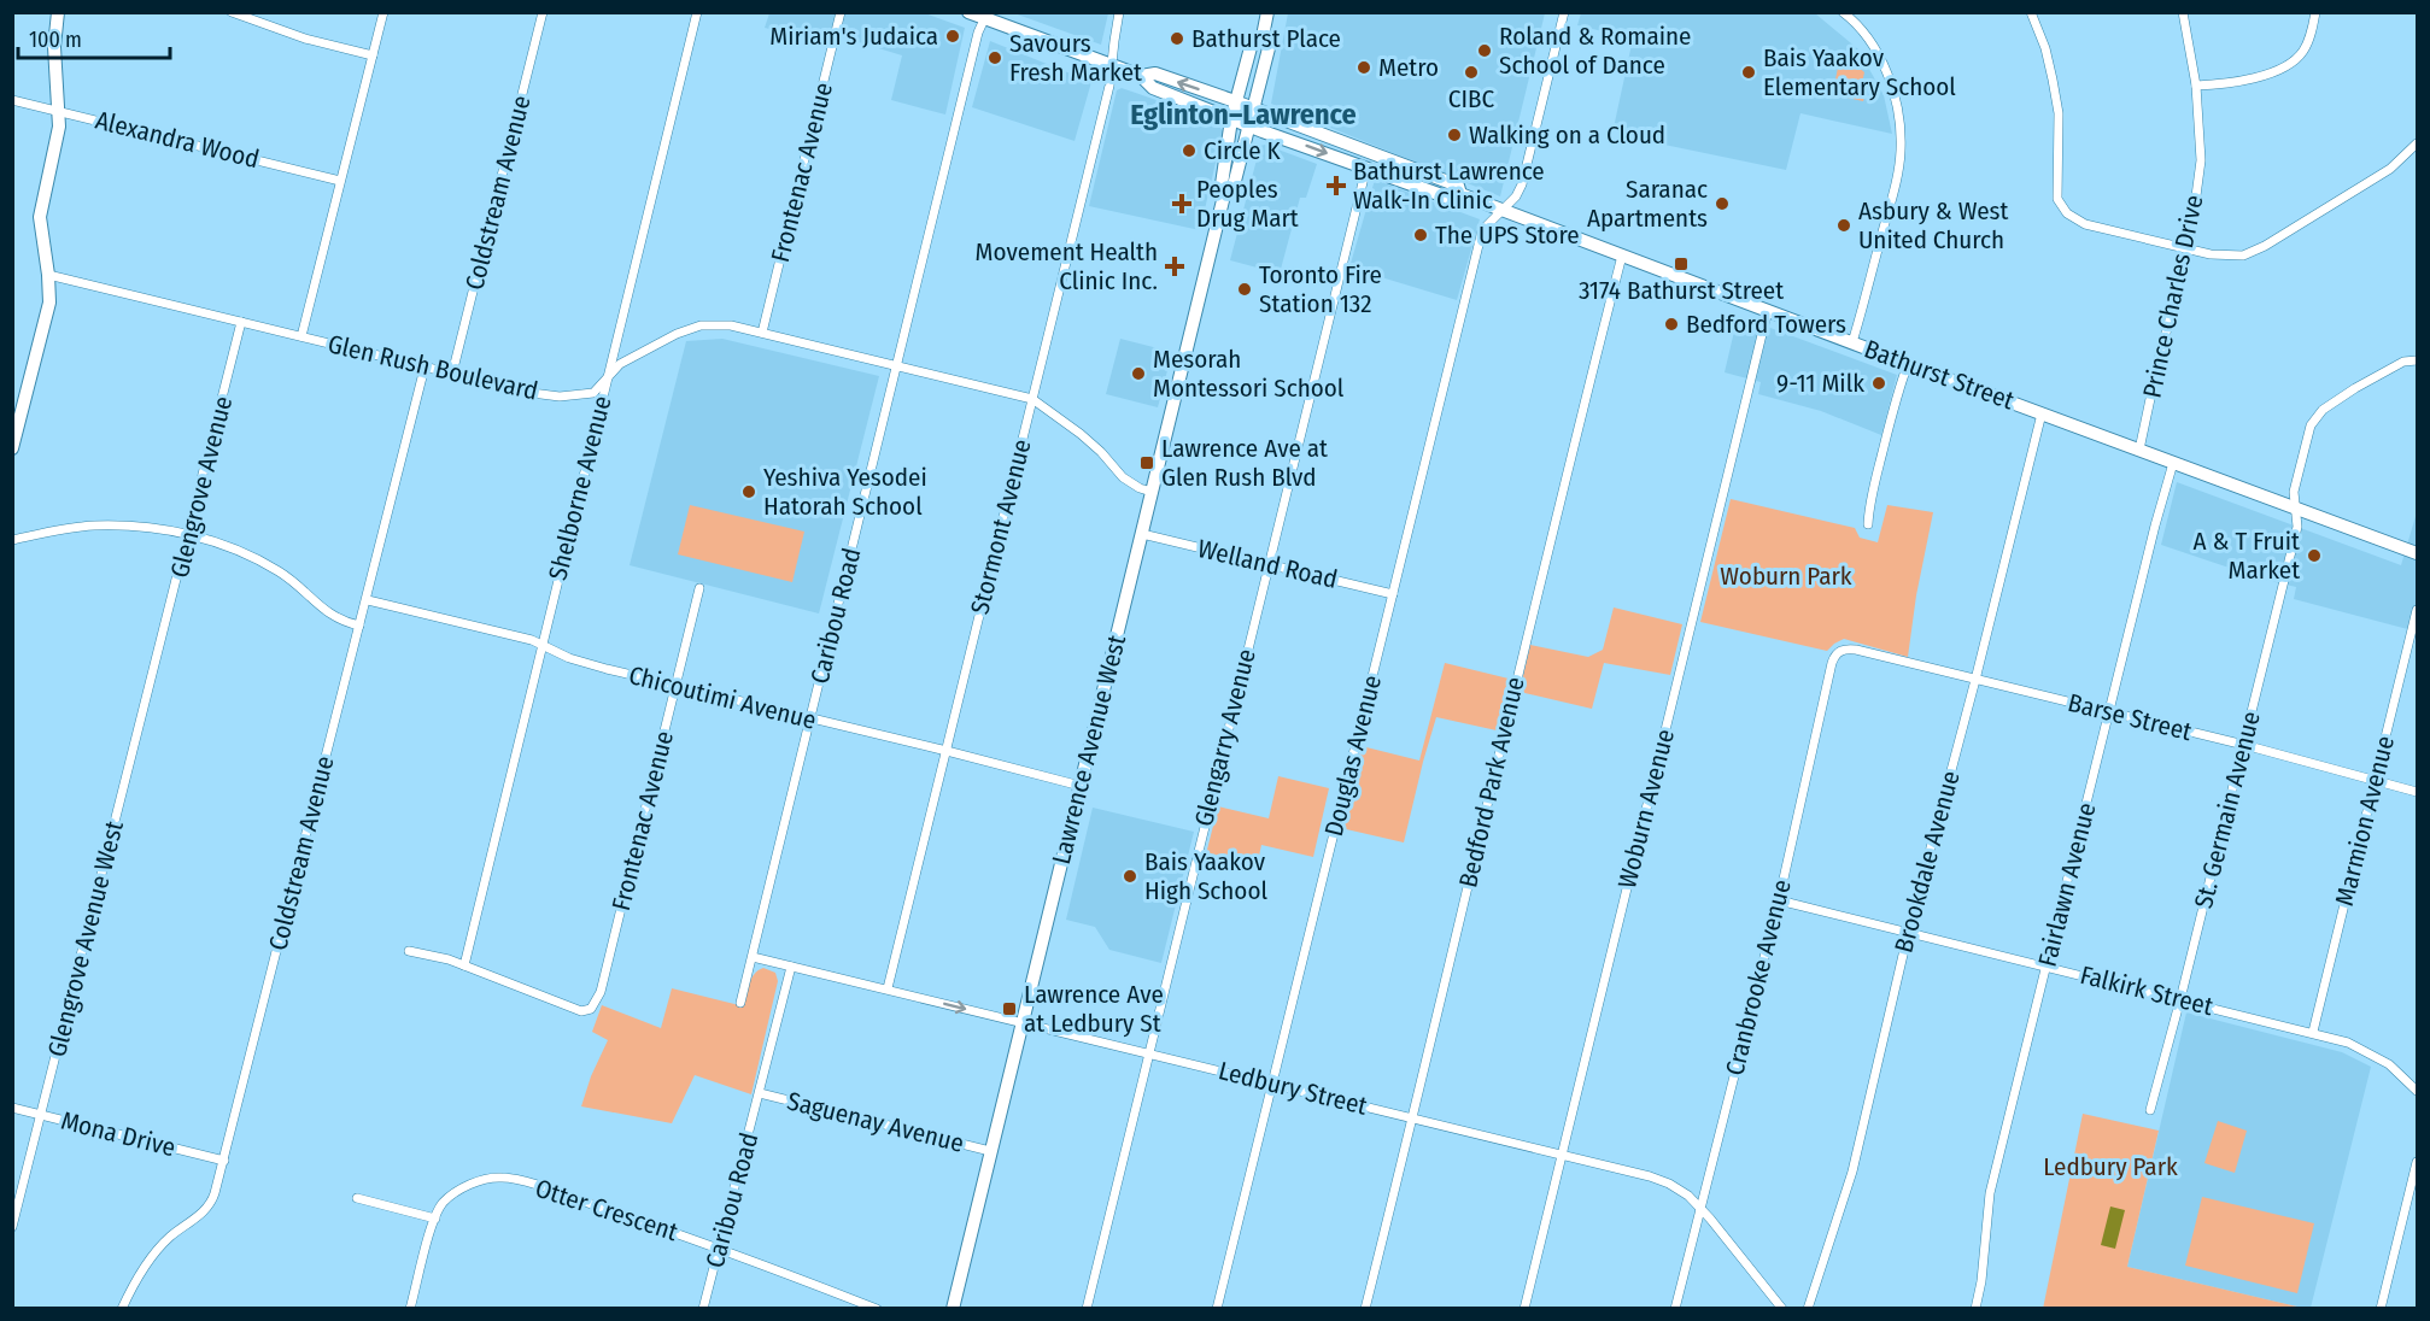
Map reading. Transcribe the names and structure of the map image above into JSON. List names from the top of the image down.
{
  "streets": {
    "main road": ["Bathurst Street", "Lawrence Avenue West"],
    "street": [
      "Alexandra Wood",
      "Frontenac Avenue",
      "Coldstream Avenue",
      "Prince Charles Drive",
      "Glen Rush Boulevard",
      "Glengrove Avenue",
      "Shelborne Avenue",
      "Stormont Avenue",
      "Welland Road",
      "Caribou Road",
      "Chicoutimi Avenue",
      "Barse Street",
      "Glengarry Avenue",
      "Douglas Avenue",
      "Bedford Park Avenue",
      "Woburn Avenue",
      "St. Germain Avenue",
      "Marmion Avenue",
      "Brookdale Avenue",
      "Fairlawn Avenue",
      "Glengrove Avenue West",
      "Cranbrooke Avenue",
      "Falkirk Street",
      "Ledbury Street",
      "Saguenay Avenue",
      "Mona Drive",
      "Otter Crescent"
    ]
  },
  "crossings": [
    ["Frontenac Avenue", "Glen Rush Boulevard"],
    ["Frontenac Avenue", "Shelborne Avenue"],
    ["Frontenac Avenue", "Chicoutimi Avenue"],
    ["Coldstream Avenue", "Glen Rush Boulevard"],
    ["Coldstream Avenue", "Chicoutimi Avenue"],
    ["Coldstream Avenue", "Mona Drive"],
    ["Prince Charles Drive", "Bathurst Street"],
    ["Glen Rush Boulevard", "Glengrove Avenue"],
    ["Glen Rush Boulevard", "Shelborne Avenue"],
    ["Glen Rush Boulevard", "Stormont Avenue"],
    ["Glen Rush Boulevard", "Caribou Road"],
    ["Glen Rush Boulevard", "Lawrence Avenue West"],
    ["Bathurst Street", "Stormont Avenue"],
    ["Bathurst Street", "Caribou Road"],
    ["Bathurst Street", "Glengarry Avenue"],
    ["Bathurst Street", "Lawrence Avenue West"],
    ["Bathurst Street", "Douglas Avenue"],
    ["Bathurst Street", "Bedford Park Avenue"],
    ["Bathurst Street", "Woburn Avenue"],
    ["Bathurst Street", "St. Germain Avenue"],
    ["Bathurst Street", "Brookdale Avenue"],
    ["Bathurst Street", "Fairlawn Avenue"],
    ["Glengrove Avenue", "Glengrove Avenue West"],
    ["Shelborne Avenue", "Chicoutimi Avenue"],
    ["Stormont Avenue", "Chicoutimi Avenue"],
    ["Stormont Avenue", "Ledbury Street"],
    ["Welland Road", "Glengarry Avenue"],
    ["Welland Road", "Lawrence Avenue West"],
    ["Welland Road", "Douglas Avenue"],
    ["Caribou Road", "Chicoutimi Avenue"],
    ["Caribou Road", "Ledbury Street"],
    ["Caribou Road", "Saguenay Avenue"],
    ["Caribou Road", "Otter Crescent"],
    ["Chicoutimi Avenue", "Lawrence Avenue West"],
    ["Barse Street", "St. Germain Avenue"],
    ["Barse Street", "Marmion Avenue"],
    ["Barse Street", "Brookdale Avenue"],
    ["Barse Street", "Fairlawn Avenue"],
    ["Barse Street", "Cranbrooke Avenue"],
    ["Glengarry Avenue", "Ledbury Street"],
    ["Lawrence Avenue West", "Ledbury Street"],
    ["Lawrence Avenue West", "Saguenay Avenue"],
    ["Douglas Avenue", "Ledbury Street"],
    ["Bedford Park Avenue", "Ledbury Street"],
    ["Woburn Avenue", "Ledbury Street"],
    ["St. Germain Avenue", "Falkirk Street"],
    ["Marmion Avenue", "Falkirk Street"],
    ["Brookdale Avenue", "Falkirk Street"],
    ["Fairlawn Avenue", "Falkirk Street"],
    ["Glengrove Avenue West", "Mona Drive"],
    ["Cranbrooke Avenue", "Falkirk Street"],
    ["Cranbrooke Avenue", "Ledbury Street"]
  ],
  "districts": ["Eglinton–Lawrence"],
  "parks": ["Woburn Park", "Ledbury Park"],
  "places": {
    "other": [
      "Miriam's Judaica",
      "Bathurst Place",
      "Roland & Romaine School of Dance",
      "Savours Fresh Market",
      "Metro",
      "CIBC",
      "Bais Yaakov Elementary School",
      "Walking on a Cloud",
      "Circle K",
      "Saranac Apartments",
      "Asbury & West United Church",
      "The UPS Store",
      "Toronto Fire Station 132",
      "Bedford Towers",
      "Mesorah Montessori School",
      "9-11 Milk",
      "Yeshiva Yesodei Hatorah School",
      "A & T Fruit Market",
      "Bais Yaakov High School"
    ],
    "health": ["Bathurst Lawrence Walk-In Clinic", "Peoples Drug Mart", "Movement Health Clinic Inc."],
    "transit": ["3174 Bathurst Street", "Lawrence Ave at Glen Rush Blvd", "Lawrence Ave at Ledbury St"]
  },
  "scale_bar": "100 m"
}
